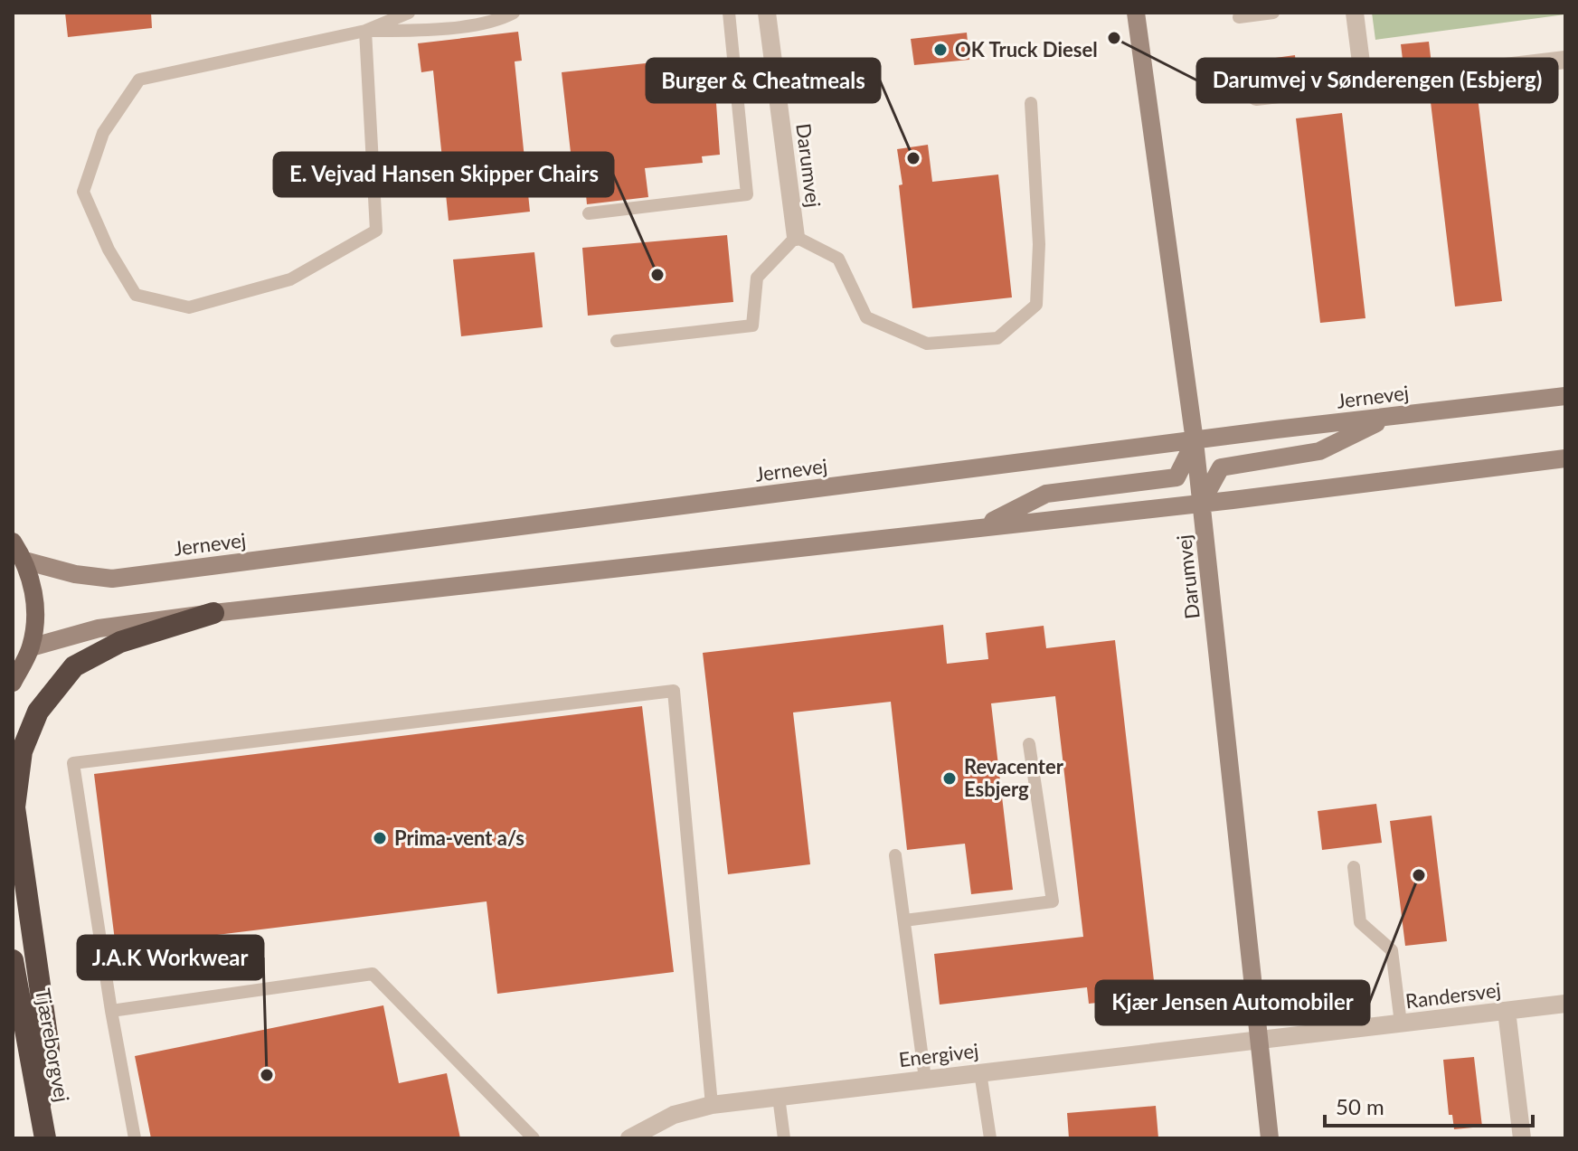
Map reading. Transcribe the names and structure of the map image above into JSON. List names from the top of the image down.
{
  "streets": {
    "highway": ["Tjæreborgvej"],
    "main road": ["Darumvej", "Jernevej"],
    "street": ["Randersvej", "Energivej"]
  },
  "crossings": [
    ["Darumvej", "Jernevej"],
    ["Darumvej", "Randersvej"],
    ["Darumvej", "Energivej"],
    ["Randersvej", "Energivej"]
  ],
  "places": [
    "Darumvej v Sønderengen (Esbjerg)",
    "OK Truck Diesel",
    "Burger & Cheatmeals",
    "E. Vejvad Hansen Skipper Chairs",
    "Revacenter Esbjerg",
    "Prima-vent a/s",
    "Kjær Jensen Automobiler",
    "J.A.K Workwear"
  ],
  "scale_bar": "50 m"
}
